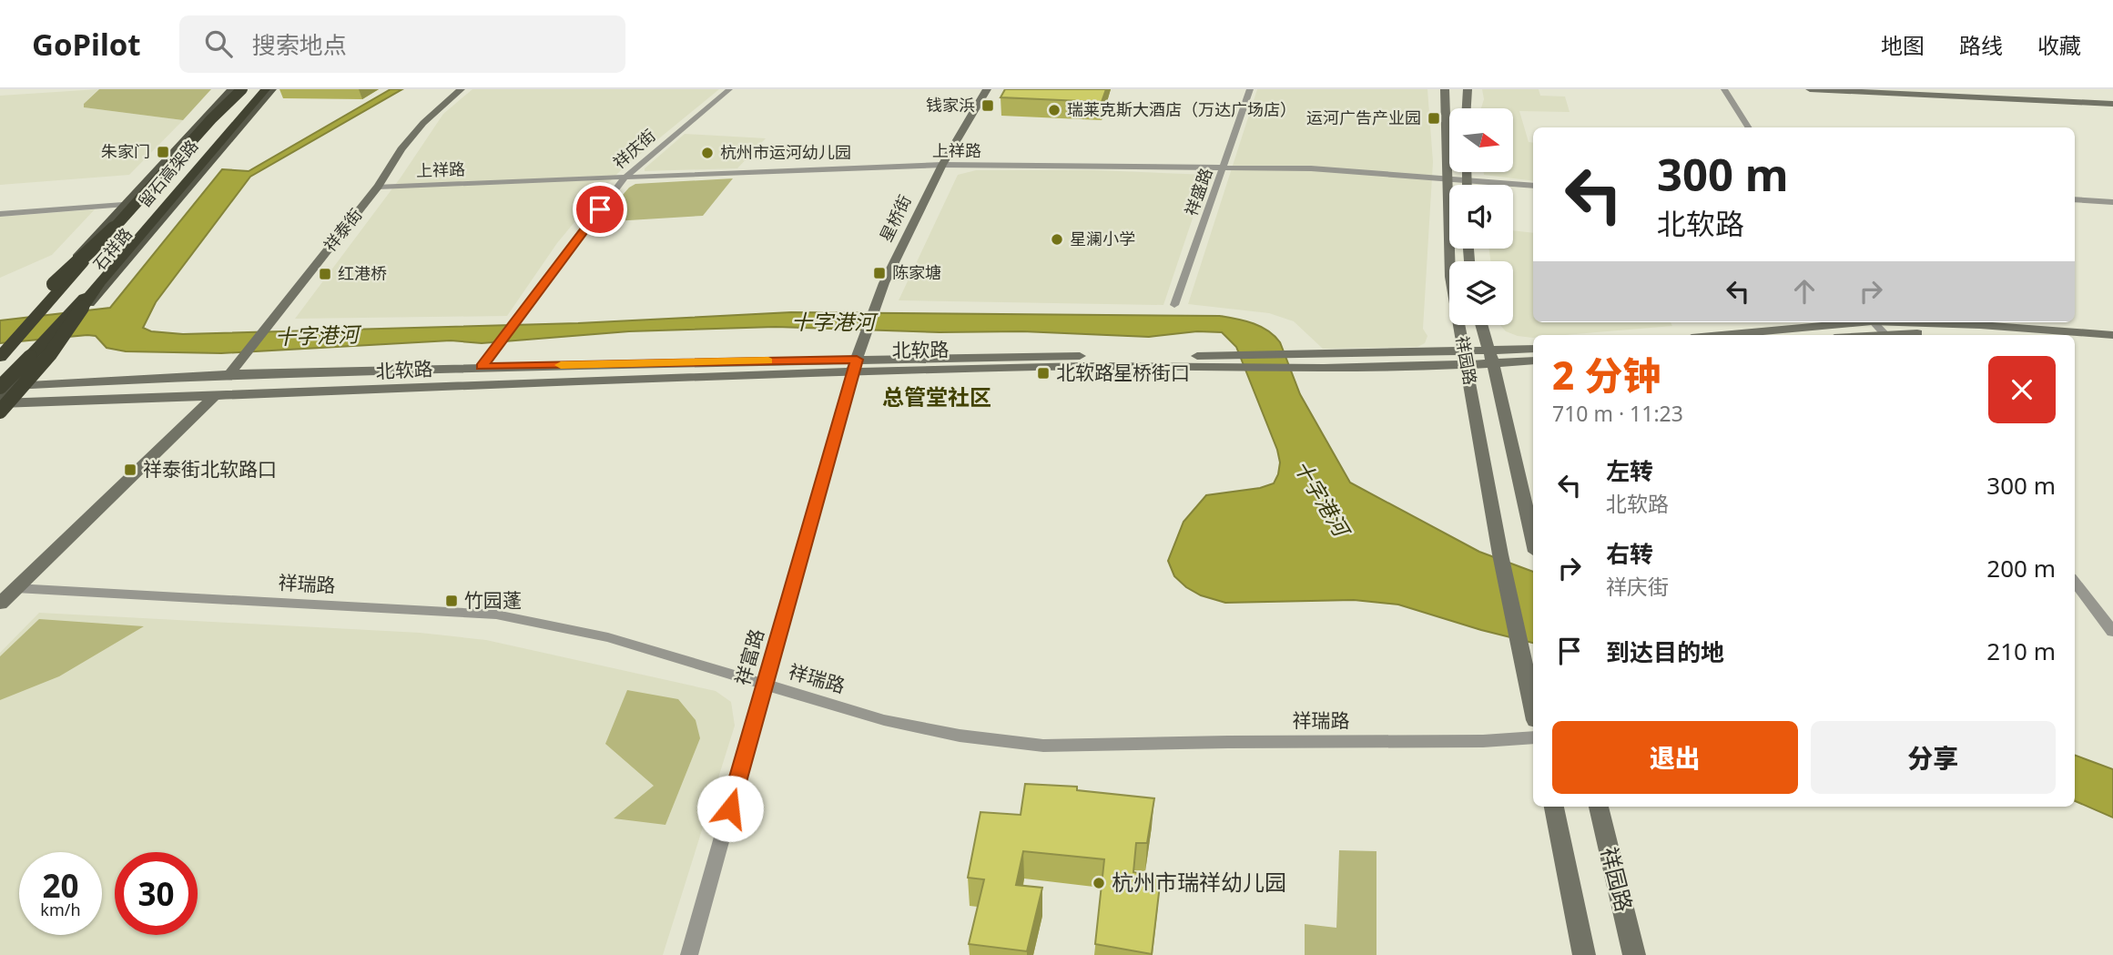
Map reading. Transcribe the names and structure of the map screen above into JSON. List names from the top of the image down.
{
  "streets": {
    "highway": ["留石高架路"],
    "main road": ["石祥路"],
    "street": [
      "祥庆街",
      "上祥路",
      "祥盛路",
      "星桥街",
      "祥泰街",
      "北软路",
      "祥园路",
      "祥瑞路",
      "祥富路"
    ]
  },
  "crossings": [
    ["祥庆街", "上祥路"],
    ["祥庆街", "北软路"],
    ["上祥路", "祥盛路"],
    ["上祥路", "星桥街"],
    ["上祥路", "祥泰街"],
    ["上祥路", "祥园路"],
    ["留石高架路", "石祥路"],
    ["留石高架路", "北软路"],
    ["星桥街", "北软路"],
    ["星桥街", "祥富路"],
    ["祥泰街", "北软路"],
    ["石祥路", "北软路"],
    ["北软路", "祥园路"],
    ["北软路", "祥富路"],
    ["祥瑞路", "祥富路"]
  ],
  "districts": ["总管堂社区"],
  "water": ["十字港河"],
  "places": {
    "transit": [
      "钱家浜",
      "运河广告产业园",
      "朱家门",
      "陈家塘",
      "红港桥",
      "北软路星桥街口",
      "祥泰街北软路口",
      "竹园蓬"
    ],
    "other": [
      "瑞莱克斯大酒店（万达广场店）",
      "杭州市运河幼儿园",
      "星澜小学",
      "杭州市瑞祥幼儿园"
    ]
  },
  "north": "right",
  "page": {
    "header": "GoPilot",
    "search": "搜索地点",
    "nav": ["地图", "路线", "收藏"],
    "turn": ["300 m", "北软路"],
    "heading": ["2 分钟", "710 m · 11:23"],
    "list": [
      {
        "name": "左转",
        "note": "北软路",
        "value": "300 m"
      },
      {
        "name": "右转",
        "note": "祥庆街",
        "value": "200 m"
      },
      {
        "name": "到达目的地",
        "value": "210 m"
      }
    ],
    "buttons": ["退出", "分享"],
    "speed": "20 km/h",
    "limit": "30"
  }
}
